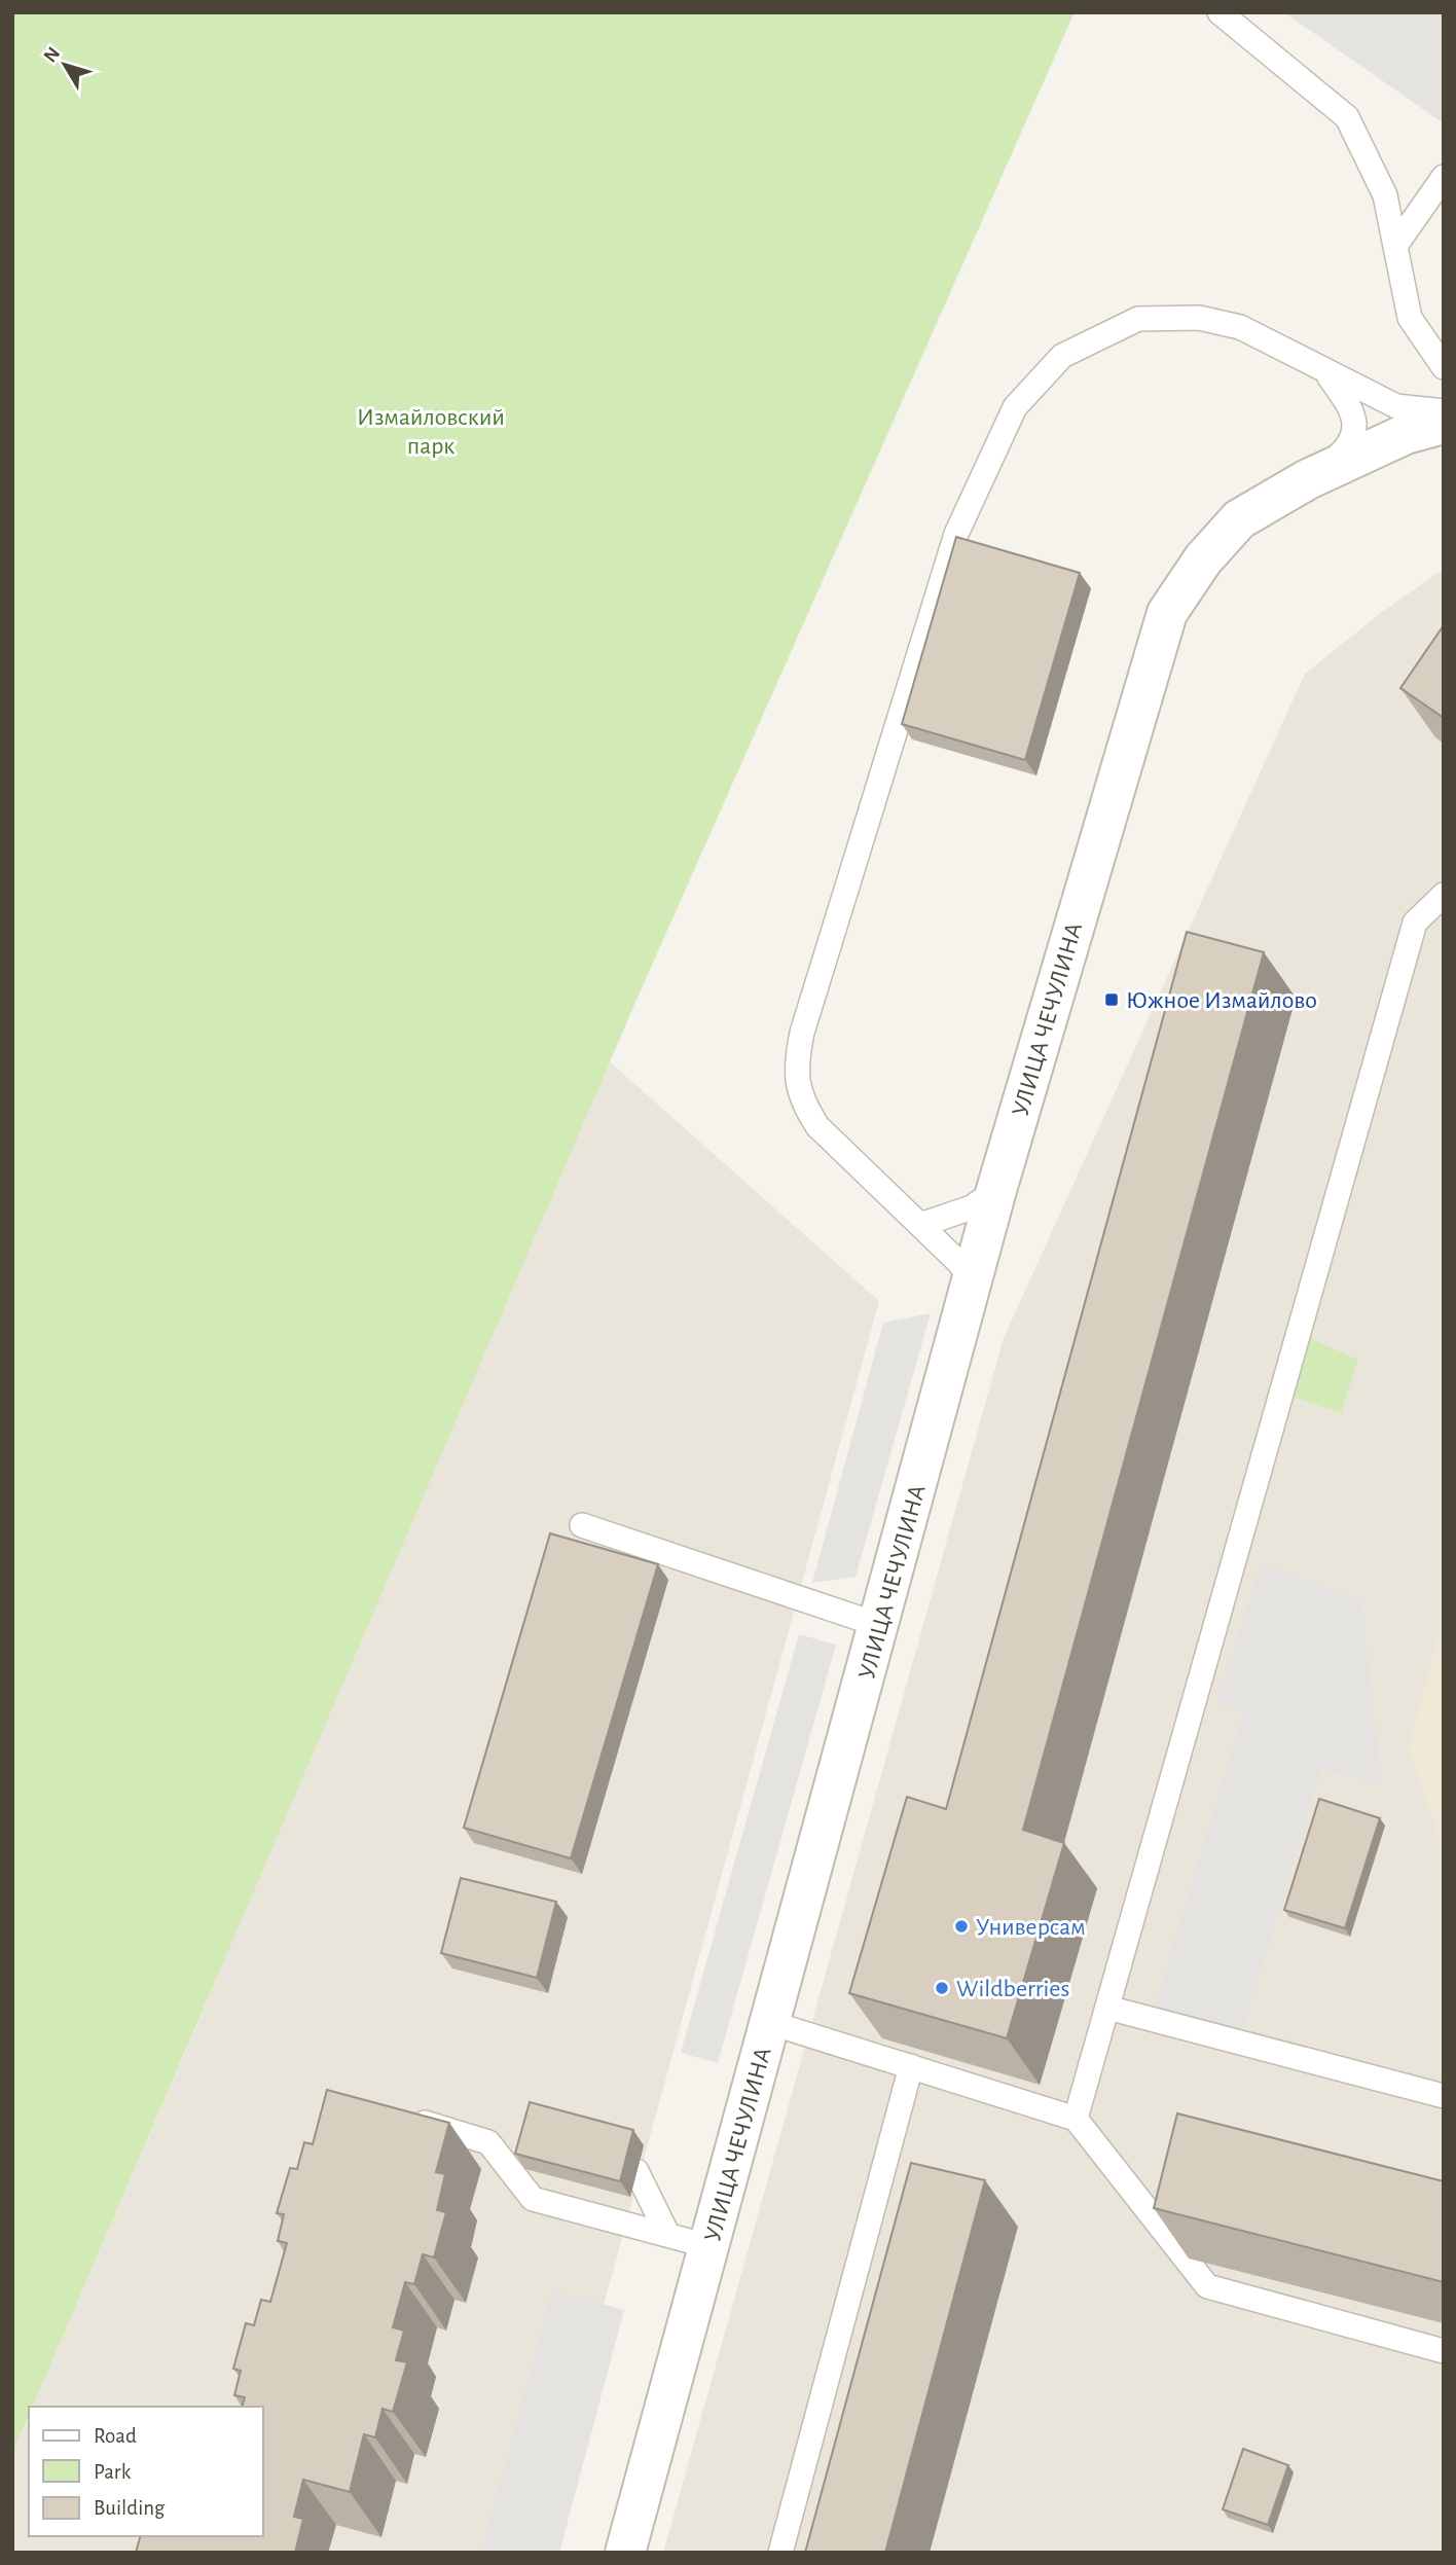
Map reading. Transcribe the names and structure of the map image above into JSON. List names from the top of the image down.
{
  "streets": {
    "street": ["УЛИЦА ЧЕЧУЛИНА"]
  },
  "parks": ["Измайловский парк"],
  "places": {
    "transit": ["Южное Измайлово"],
    "other": ["Универсам", "Wildberries"]
  },
  "legend": ["Road", "Park", "Building"],
  "north": "top left"
}
